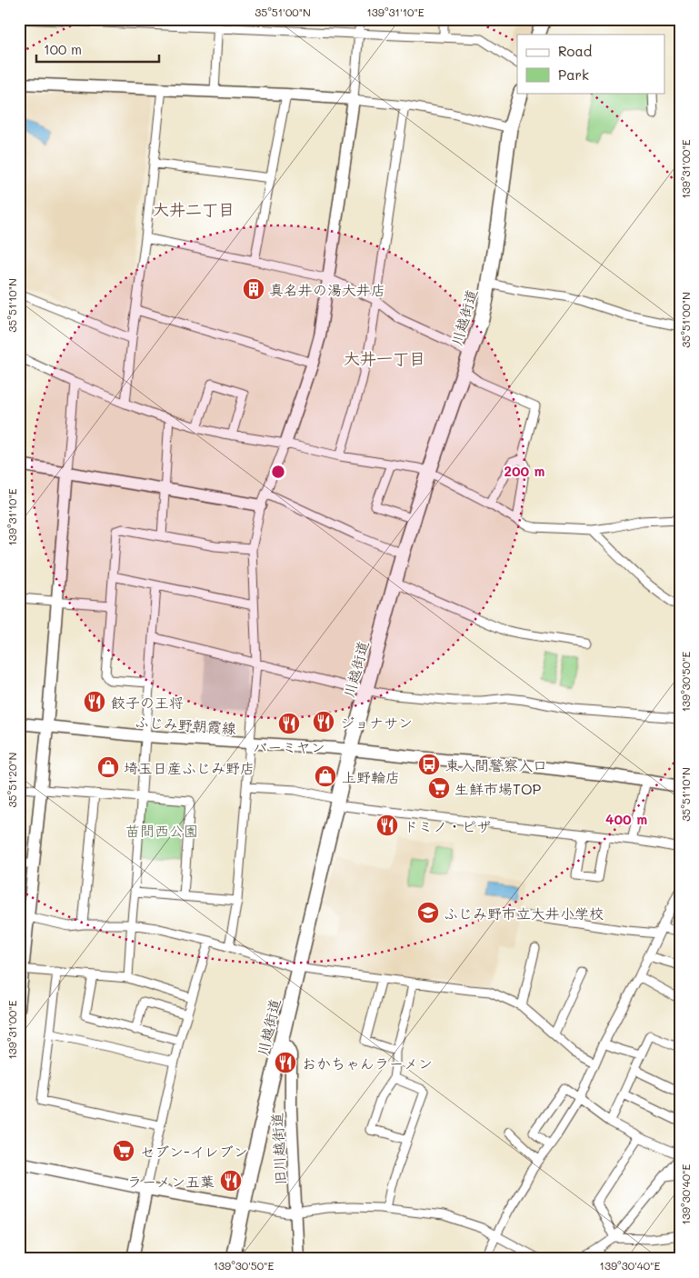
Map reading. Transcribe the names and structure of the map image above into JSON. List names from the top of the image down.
{
  "streets": {
    "highway": ["川越街道"],
    "street": ["ふじみ野朝霞線", "旧川越街道"]
  },
  "crossings": [
    ["川越街道", "ふじみ野朝霞線"],
    ["川越街道", "旧川越街道"]
  ],
  "districts": ["大井二丁目", "大井一丁目"],
  "parks": ["苗間西公園"],
  "places": {
    "building": ["真名井の湯大井店"],
    "restaurant": [
      "餃子の王将",
      "ジョナサン",
      "バーミヤン",
      "ドミノ・ピザ",
      "おかちゃんラーメン",
      "ラーメン五葉"
    ],
    "bus stop": ["東入間警察入口"],
    "shop": ["埼玉日産ふじみ野店", "上野輪店"],
    "supermarket": ["生鮮市場TOP", "セブン-イレブン"],
    "school or university": ["ふじみ野市立大井小学校"]
  },
  "legend": ["Road", "Park"],
  "scale_bar": "100 m",
  "coordinates": [
    "35°51'00\"N",
    "139°31'10\"E",
    "139°31'00\"E",
    "35°51'10\"N",
    "139°30'50\"E",
    "35°51'20\"N",
    "139°30'40\"E"
  ],
  "rings": ["200 m", "400 m"]
}
